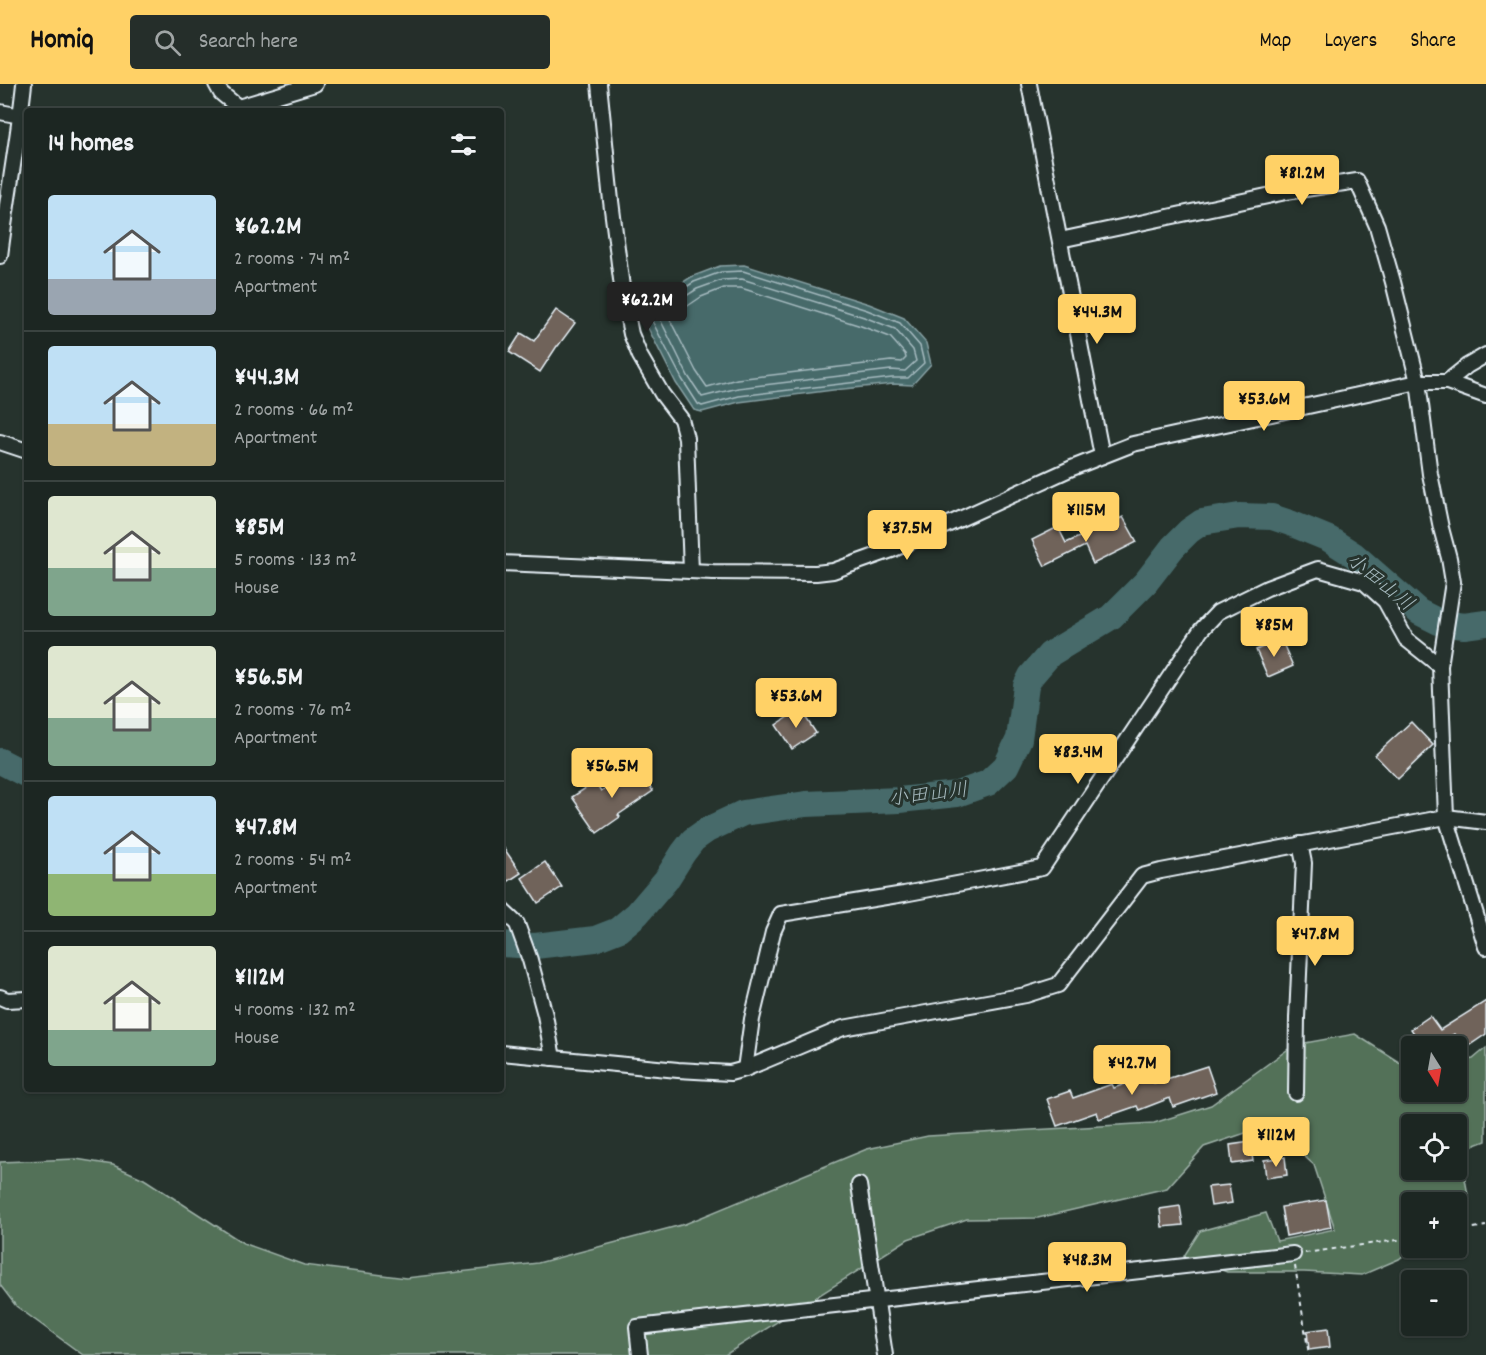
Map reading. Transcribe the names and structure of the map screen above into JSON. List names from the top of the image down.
{
  "water": ["小田山川"],
  "north": "bottom",
  "page": {
    "header": "Homiq",
    "search": "Search here",
    "nav": ["Map", "Layers", "Share"],
    "heading": "14 homes",
    "price": [
      "¥81.2M",
      "¥62.2M",
      "¥44.3M",
      "¥53.6M",
      "¥115M",
      "¥37.5M",
      "¥85M",
      "¥53.6M",
      "¥83.4M",
      "¥56.5M",
      "¥47.8M",
      "¥42.7M",
      "¥112M",
      "¥48.3M"
    ],
    "list": [
      {
        "name": "¥62.2M",
        "note": "2 rooms · 74 m² · Apartment"
      },
      {
        "name": "¥44.3M",
        "note": "2 rooms · 66 m² · Apartment"
      },
      {
        "name": "¥85M",
        "note": "5 rooms · 133 m² · House"
      },
      {
        "name": "¥56.5M",
        "note": "2 rooms · 76 m² · Apartment"
      },
      {
        "name": "¥47.8M",
        "note": "2 rooms · 54 m² · Apartment"
      },
      {
        "name": "¥112M",
        "note": "4 rooms · 132 m² · House"
      }
    ],
    "map_buttons": ["+", "−"]
  }
}
